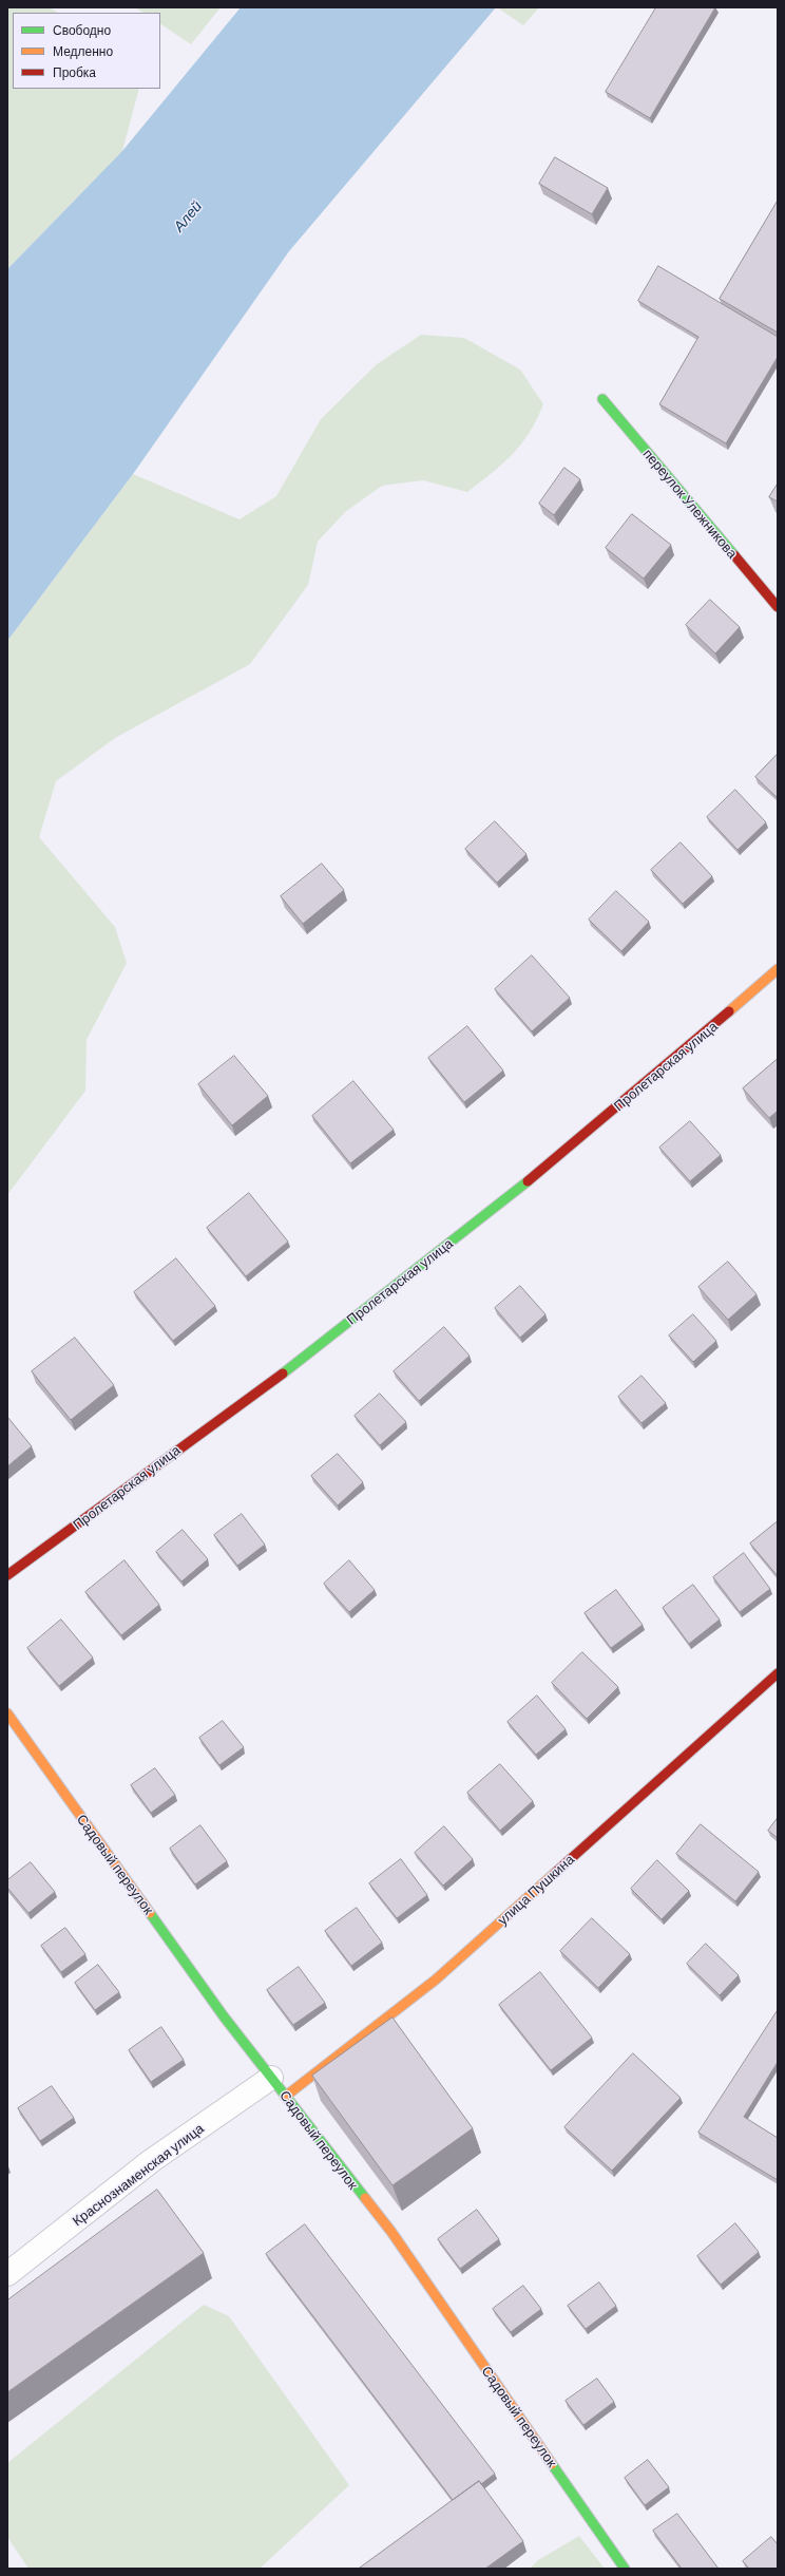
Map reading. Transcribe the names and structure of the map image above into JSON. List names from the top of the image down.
{
  "streets": {
    "street": [
      "переулок Улежникова",
      "Пролетарская улица",
      "Садовый переулок",
      "улица Пушкина",
      "Краснознаменская улица"
    ]
  },
  "crossings": [
    ["Садовый переулок", "улица Пушкина"],
    ["Садовый переулок", "Краснознаменская улица"]
  ],
  "water": ["Алей"],
  "legend": ["Свободно", "Медленно", "Пробка"]
}
